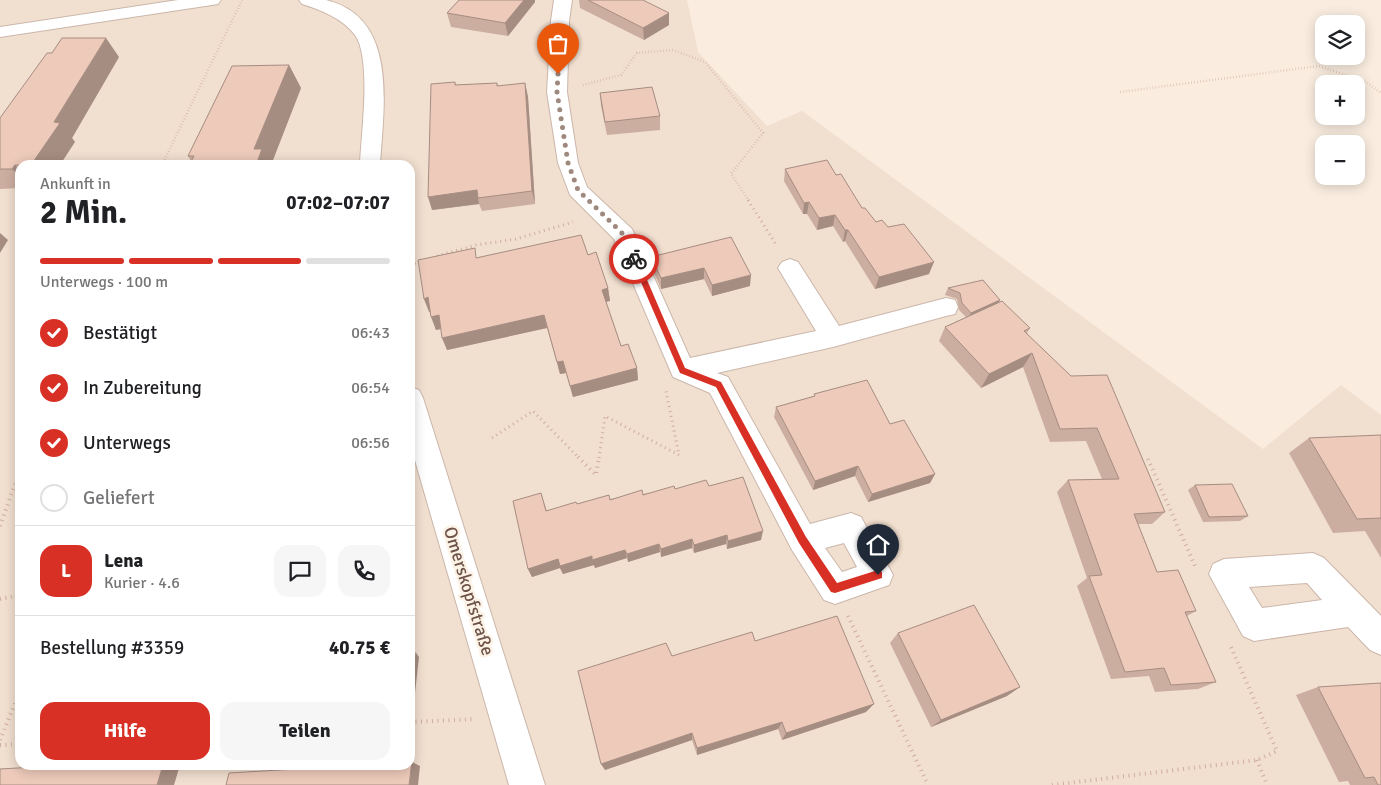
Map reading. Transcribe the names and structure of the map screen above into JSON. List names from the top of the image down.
{
  "streets": {
    "street": ["Omerskopfstraße"]
  },
  "page": {
    "map_buttons": ["+", "−"],
    "heading": ["2 Min.", "Ankunft in", "07:02–07:07"],
    "panel": [
      "Lena",
      "Kurier · 4.6",
      "Bestellung #3359",
      "40.75 €"
    ],
    "bar": "Unterwegs · 100 m",
    "list": [
      ["Bestätigt", "06:43"],
      ["In Zubereitung", "06:54"],
      ["Unterwegs", "06:56"],
      "Geliefert"
    ],
    "round": "L",
    "buttons": ["Hilfe", "Teilen"]
  }
}
